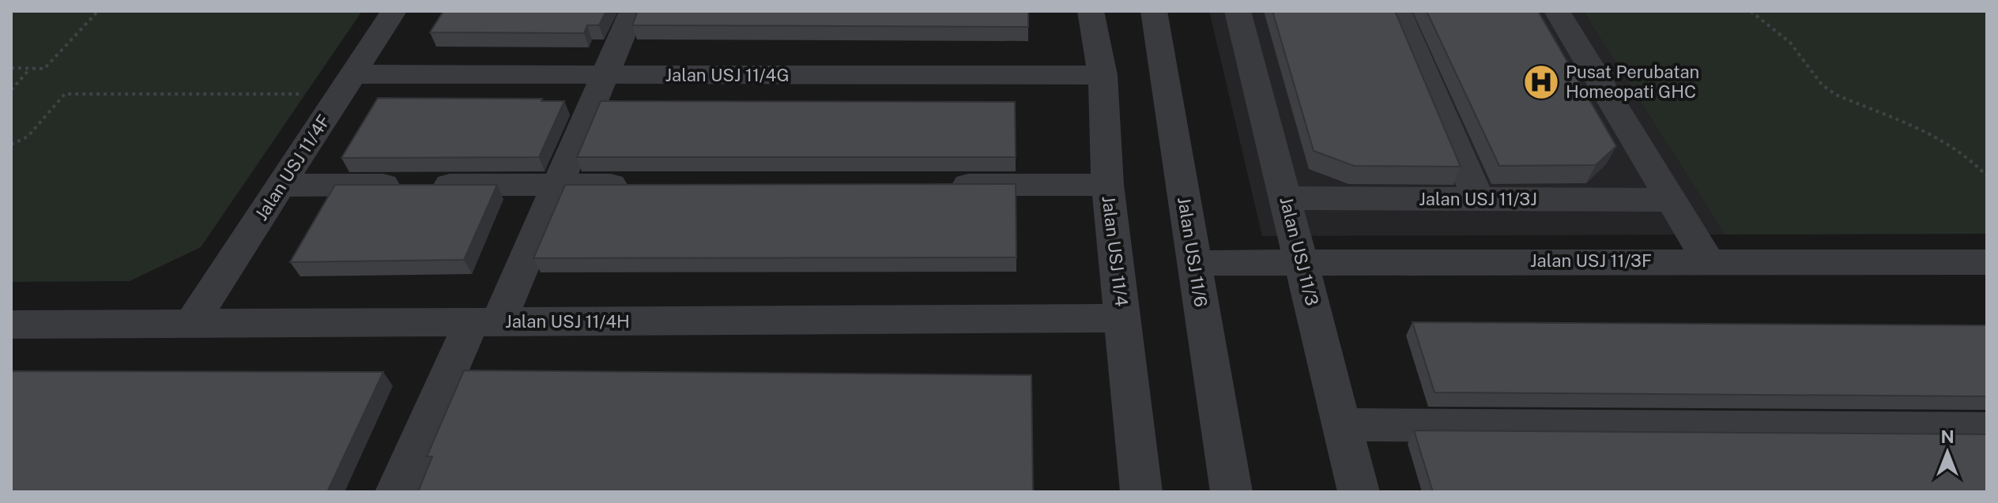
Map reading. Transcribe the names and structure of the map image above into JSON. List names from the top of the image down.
{
  "streets": {
    "street": [
      "Jalan USJ 11/4G",
      "Jalan USJ 11/4F",
      "Jalan USJ 11/3J",
      "Jalan USJ 11/4",
      "Jalan USJ 11/3",
      "Jalan USJ 11/6",
      "Jalan USJ 11/3F",
      "Jalan USJ 11/4H"
    ]
  },
  "crossings": [
    ["Jalan USJ 11/4G", "Jalan USJ 11/4F"],
    ["Jalan USJ 11/4G", "Jalan USJ 11/4"],
    ["Jalan USJ 11/4F", "Jalan USJ 11/4H"],
    ["Jalan USJ 11/3J", "Jalan USJ 11/3"],
    ["Jalan USJ 11/4", "Jalan USJ 11/4H"],
    ["Jalan USJ 11/3", "Jalan USJ 11/3F"],
    ["Jalan USJ 11/6", "Jalan USJ 11/3F"]
  ],
  "places": {
    "hospital": ["Pusat Perubatan Homeopati GHC"]
  },
  "north": "top"
}
